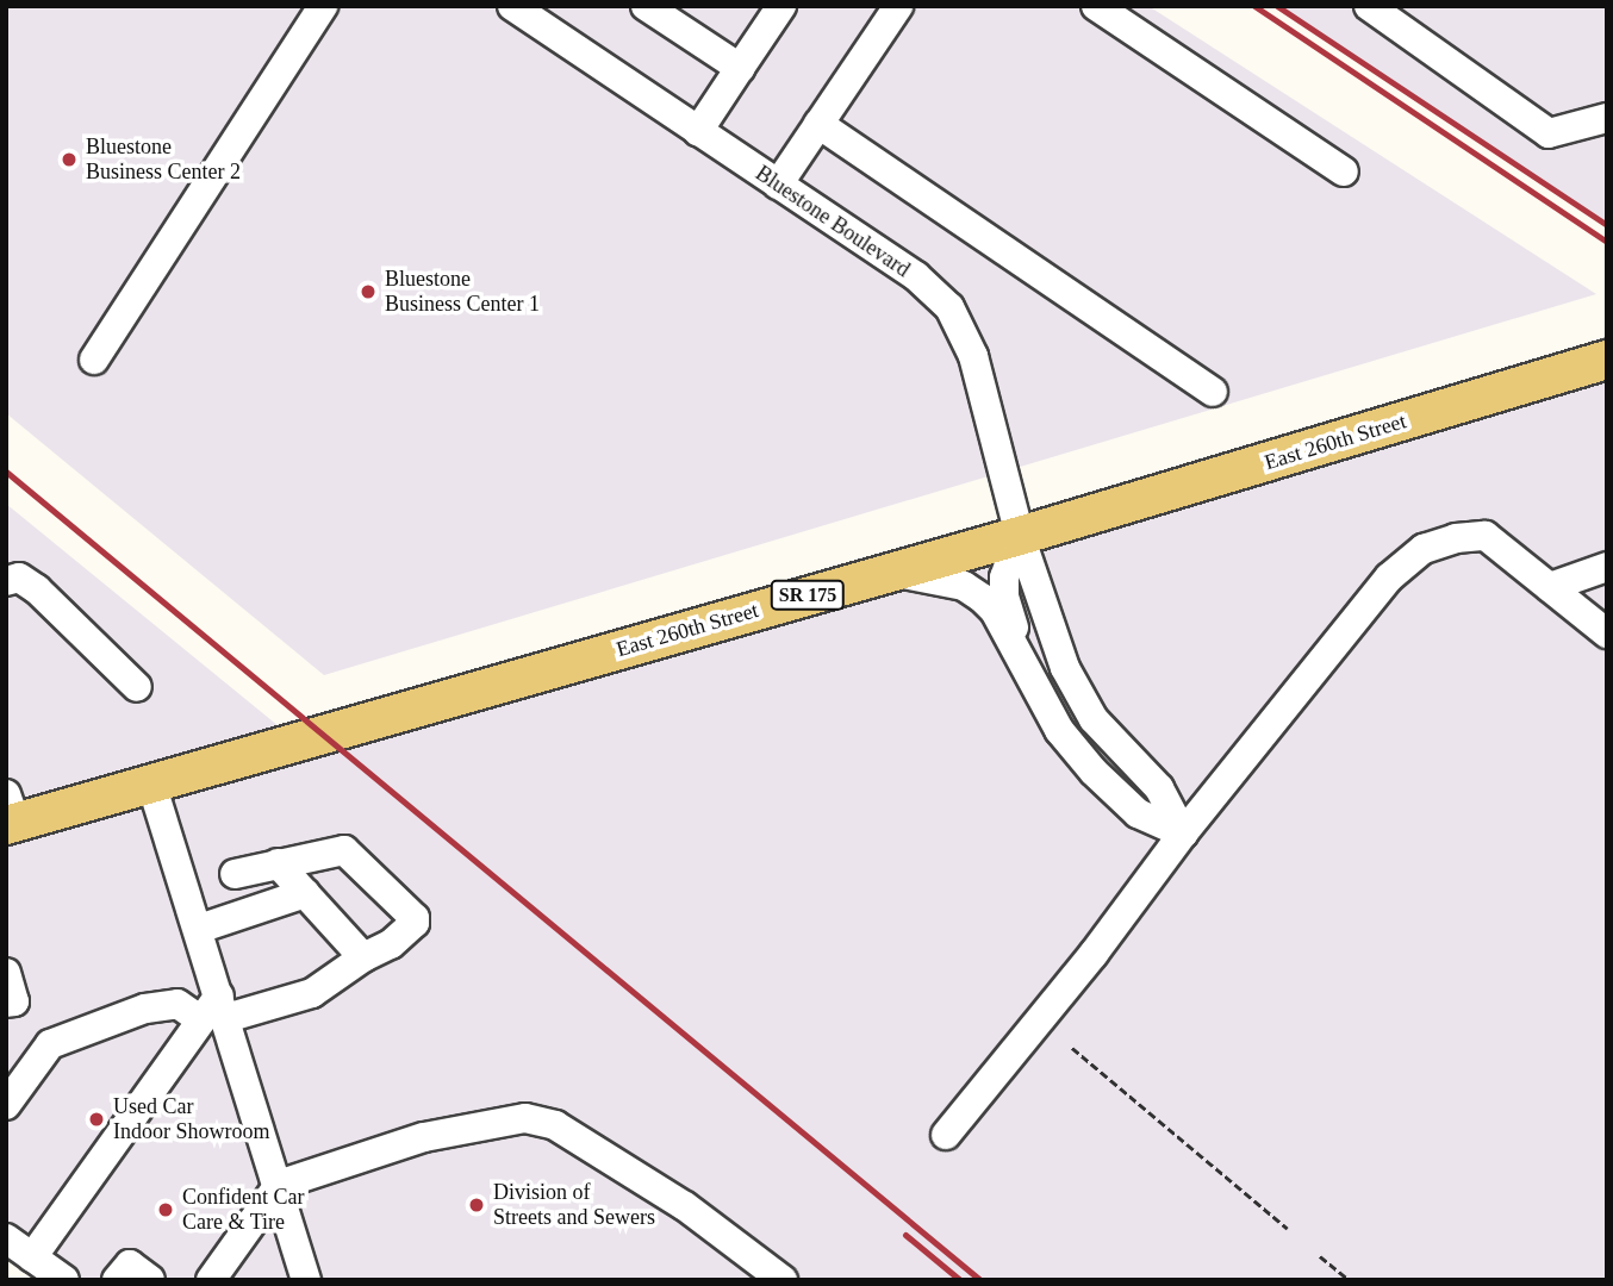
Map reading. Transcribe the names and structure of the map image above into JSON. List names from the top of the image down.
{
  "streets": {
    "main road": ["East 260th Street", "SR 175"],
    "street": ["Bluestone Boulevard"]
  },
  "crossings": [
    ["Bluestone Boulevard", "East 260th Street"]
  ],
  "places": [
    "Bluestone Business Center 2",
    "Bluestone Business Center 1",
    "Used Car Indoor Showroom",
    "Division of Streets and Sewers",
    "Confident Car Care & Tire"
  ]
}
